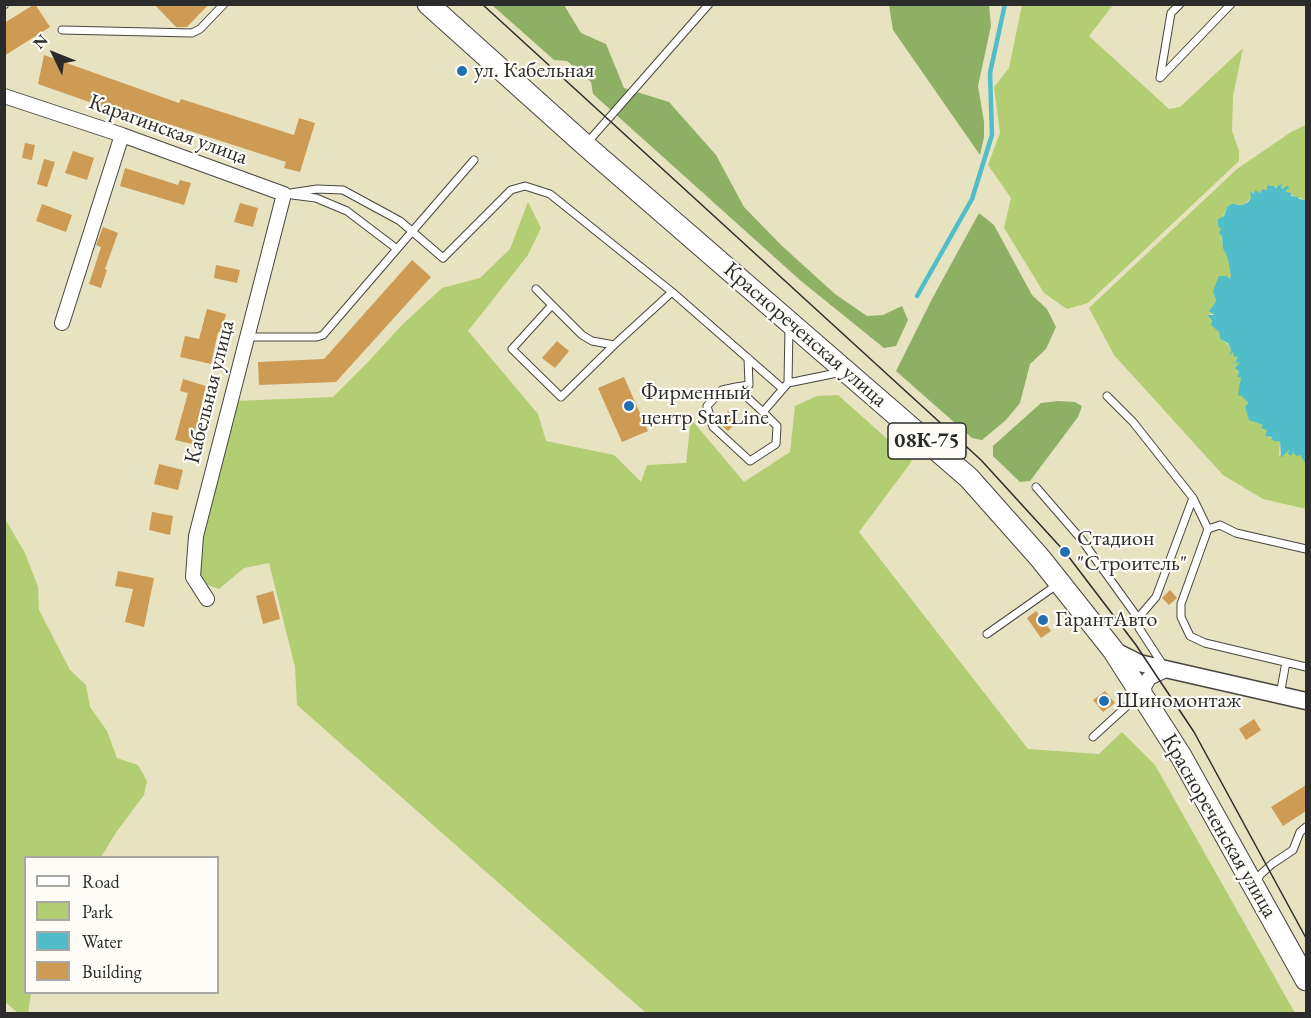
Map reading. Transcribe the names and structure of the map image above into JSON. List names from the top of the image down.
{
  "streets": {
    "main road": ["Краснореченская улица", "08К-75"],
    "street": ["Карагинская улица", "Кабельная улица"]
  },
  "crossings": [
    ["Карагинская улица", "Кабельная улица"]
  ],
  "places": [
    "ул. Кабельная",
    "Фирменный центр StarLine",
    "Стадион \"Строитель\"",
    "ГарантАвто",
    "Шиномонтаж"
  ],
  "legend": [
    "Road",
    "Park",
    "Water",
    "Building"
  ],
  "north": "top left"
}
